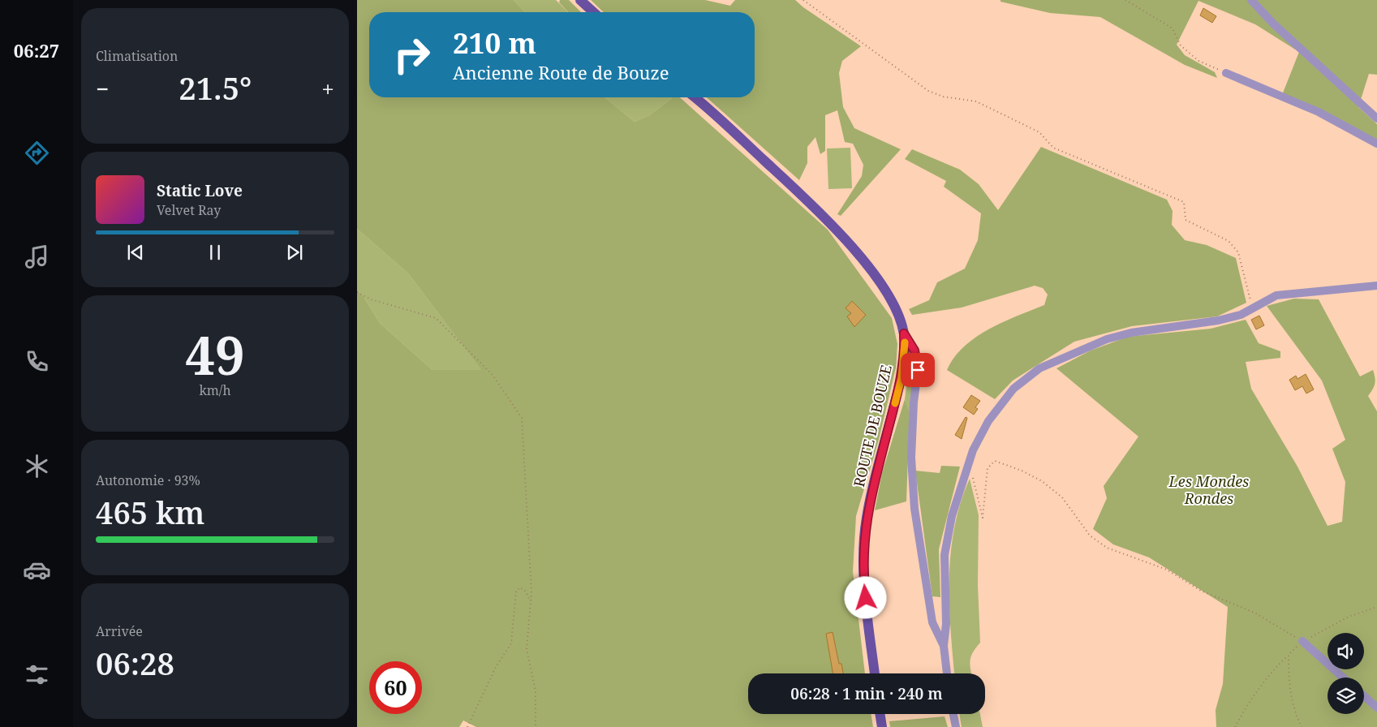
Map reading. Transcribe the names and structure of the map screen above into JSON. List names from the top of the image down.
{
  "streets": {
    "main road": ["ROUTE DE BOUZE"]
  },
  "parks": ["Les Mondes Rondes"],
  "page": {
    "tabs": "06:27",
    "tile": [
      "Climatisation",
      ["49", "km/h"],
      ["Autonomie · 93%", "465 km"],
      ["Arrivée", "06:28"]
    ],
    "turn": ["210 m", "Ancienne Route de Bouze"],
    "heat": ["−", "21.5°", "+"],
    "song": ["Static Love", "Velvet Ray"],
    "limit": "60",
    "trip": "06:28 · 1 min · 240 m"
  }
}
